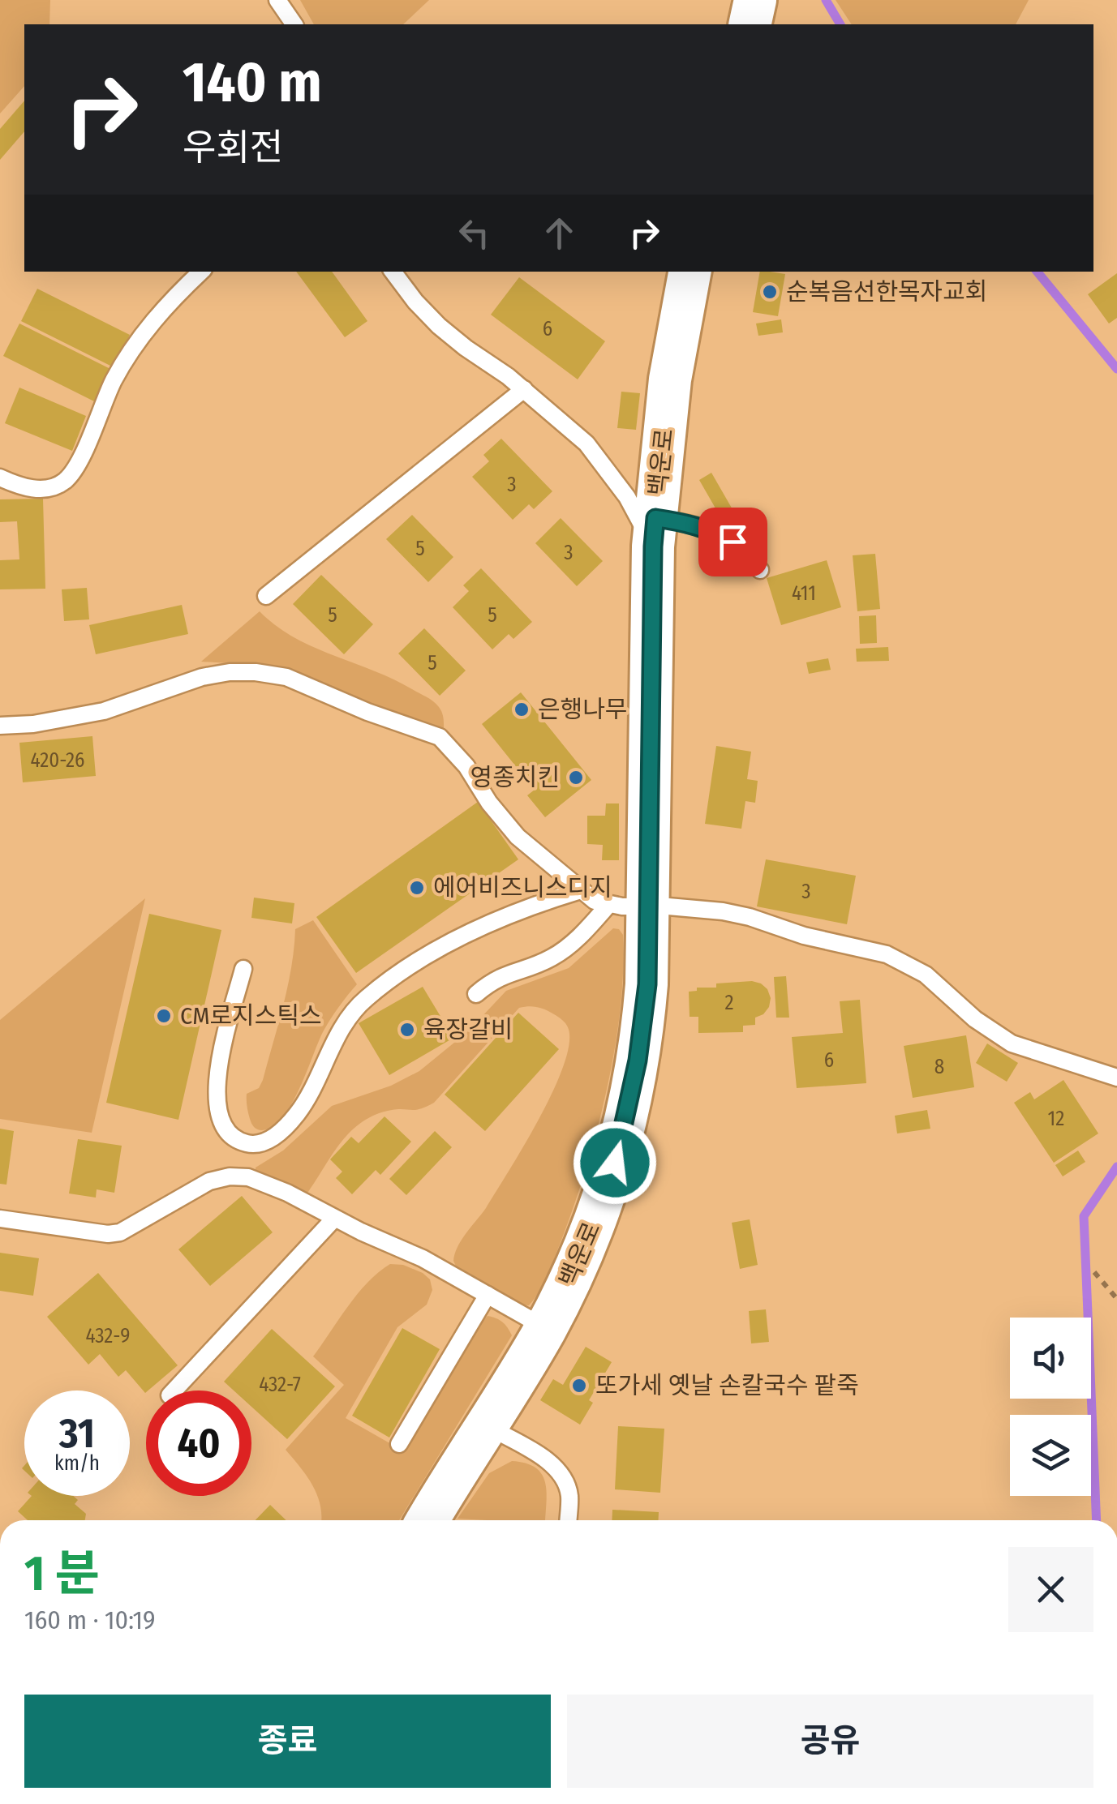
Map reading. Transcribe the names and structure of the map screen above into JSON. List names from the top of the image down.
{
  "streets": {
    "street": ["백운로"]
  },
  "places": [
    "순복음선한목자교회",
    "은행나무",
    "영종치킨",
    "에어비즈니스디지",
    "CM로지스틱스",
    "육장갈비",
    "또가세 옛날 손칼국수 팥죽"
  ],
  "house_numbers": [
    "6",
    "3",
    "5",
    "3",
    "411",
    "5",
    "5",
    "5",
    "420-26",
    "3",
    "2",
    "6",
    "8",
    "12",
    "432-9",
    "432-7"
  ],
  "page": {
    "turn": ["140 m", "우회전"],
    "speed": "31 km/h",
    "limit": "40",
    "heading": ["1 분", "160 m · 10:19"],
    "buttons": ["종료", "공유"]
  }
}
